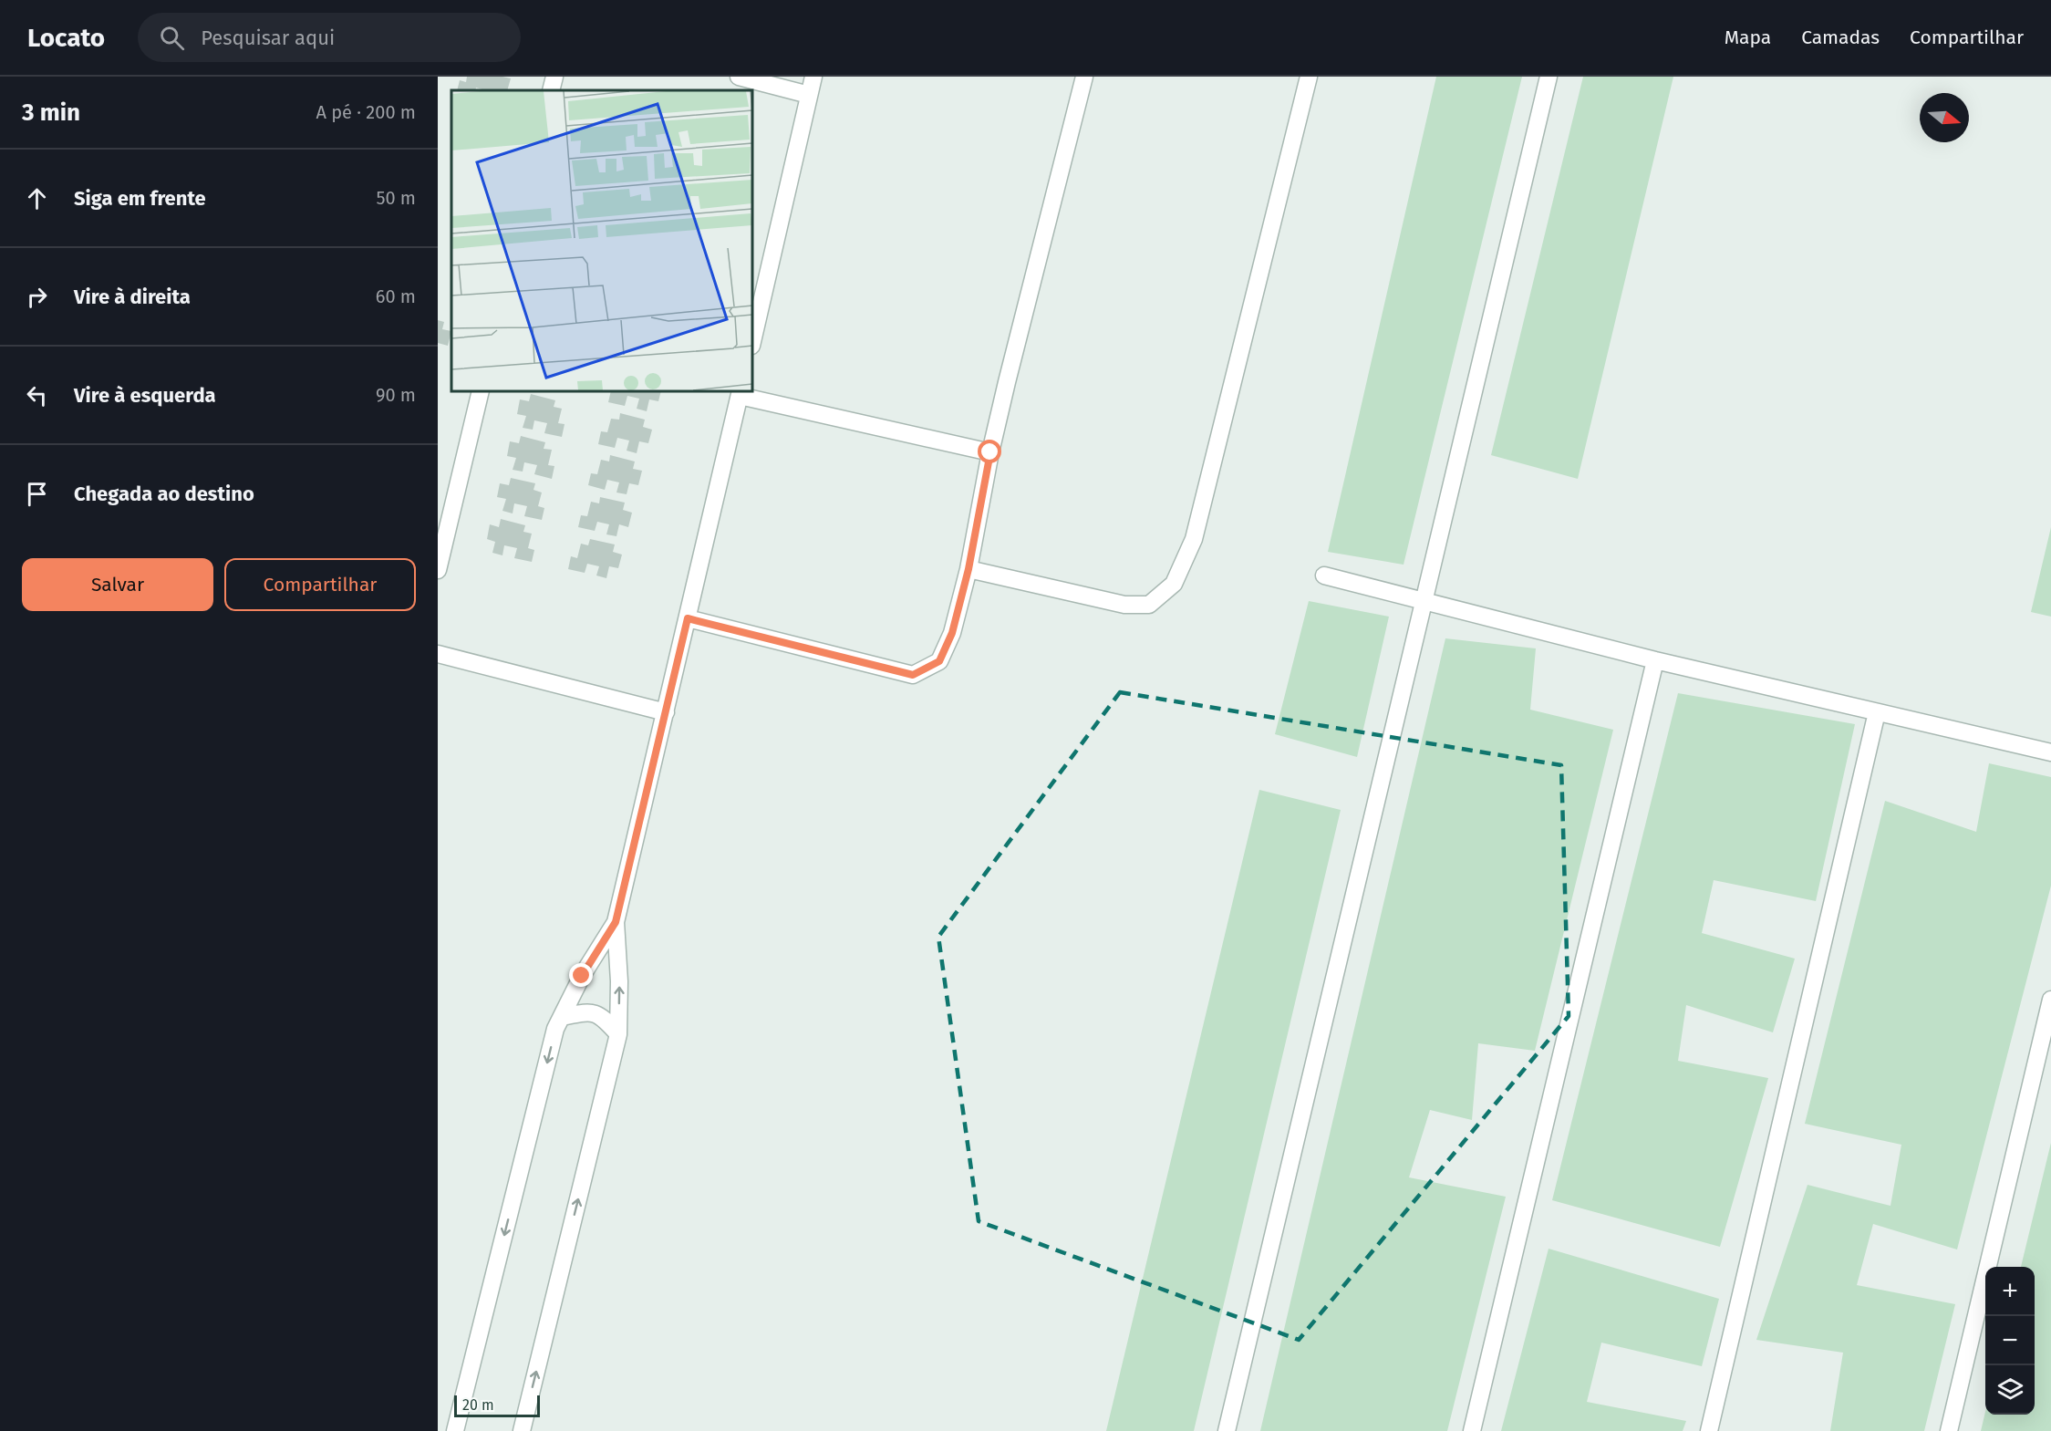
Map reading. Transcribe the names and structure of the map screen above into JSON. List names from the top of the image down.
{
  "scale_bar": "20 m",
  "north": "right",
  "page": {
    "header": "Locato",
    "search": "Pesquisar aqui",
    "nav": ["Mapa", "Camadas", "Compartilhar"],
    "heading": ["3 min", "A pé · 200 m"],
    "list": [
      ["Siga em frente", "50 m"],
      ["Vire à direita", "60 m"],
      ["Vire à esquerda", "90 m"],
      "Chegada ao destino"
    ],
    "buttons": ["Salvar", "Compartilhar"],
    "map_buttons": ["+", "−"],
    "scale": "20 m"
  }
}
